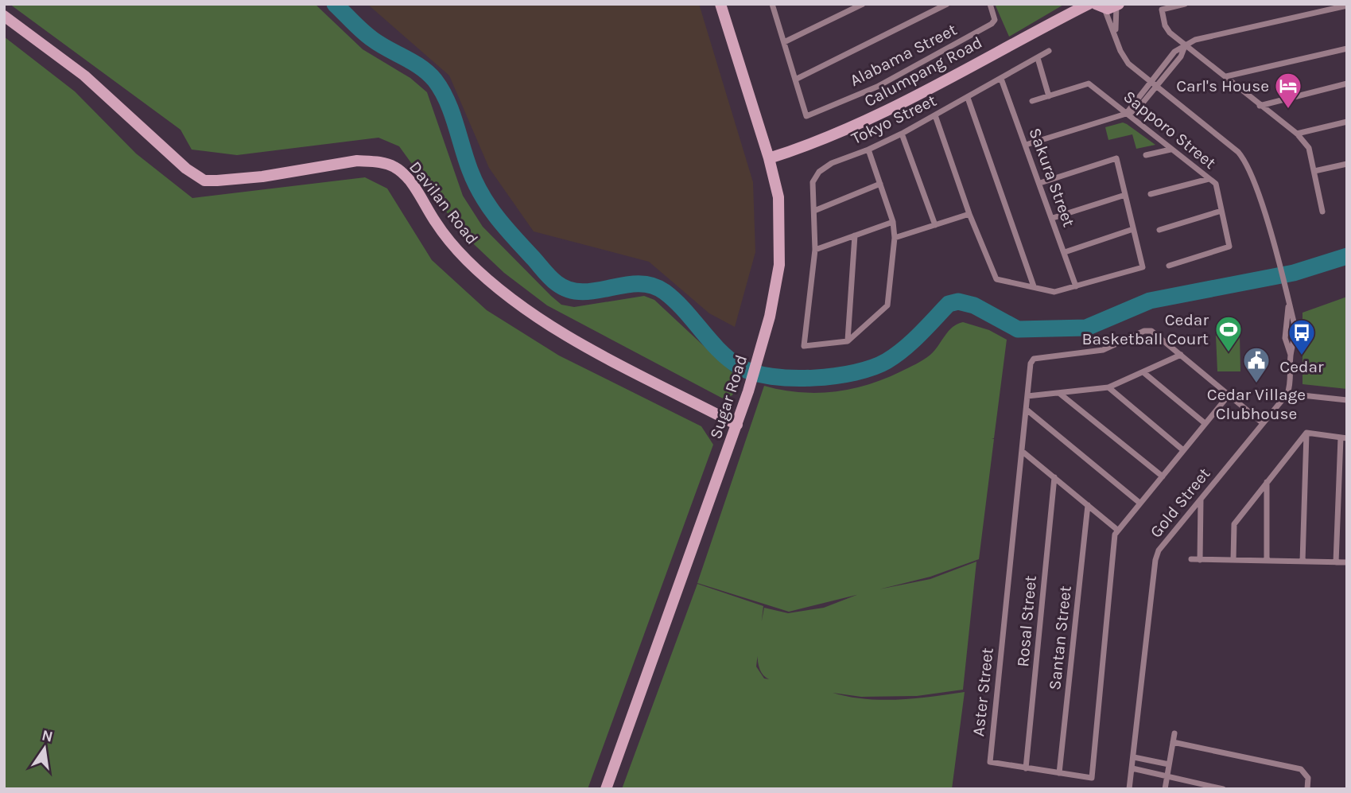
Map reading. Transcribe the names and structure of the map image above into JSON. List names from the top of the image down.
{
  "streets": {
    "main road": ["Calumpang Road", "Davilan Road", "Sugar Road"],
    "street": [
      "Alabama Street",
      "Tokyo Street",
      "Sapporo Street",
      "Sakura Street",
      "Gold Street",
      "Rosal Street",
      "Santan Street",
      "Aster Street"
    ]
  },
  "crossings": [
    ["Calumpang Road", "Sugar Road"],
    ["Tokyo Street", "Sakura Street"],
    ["Davilan Road", "Sugar Road"],
    ["Gold Street", "Aster Street"],
    ["Rosal Street", "Aster Street"],
    ["Santan Street", "Aster Street"]
  ],
  "places": {
    "hotel": ["Carl's House"],
    "sports": ["Cedar Basketball Court"],
    "bus stop": ["Cedar"],
    "public building": ["Cedar Village Clubhouse"]
  },
  "north": "top"
}
